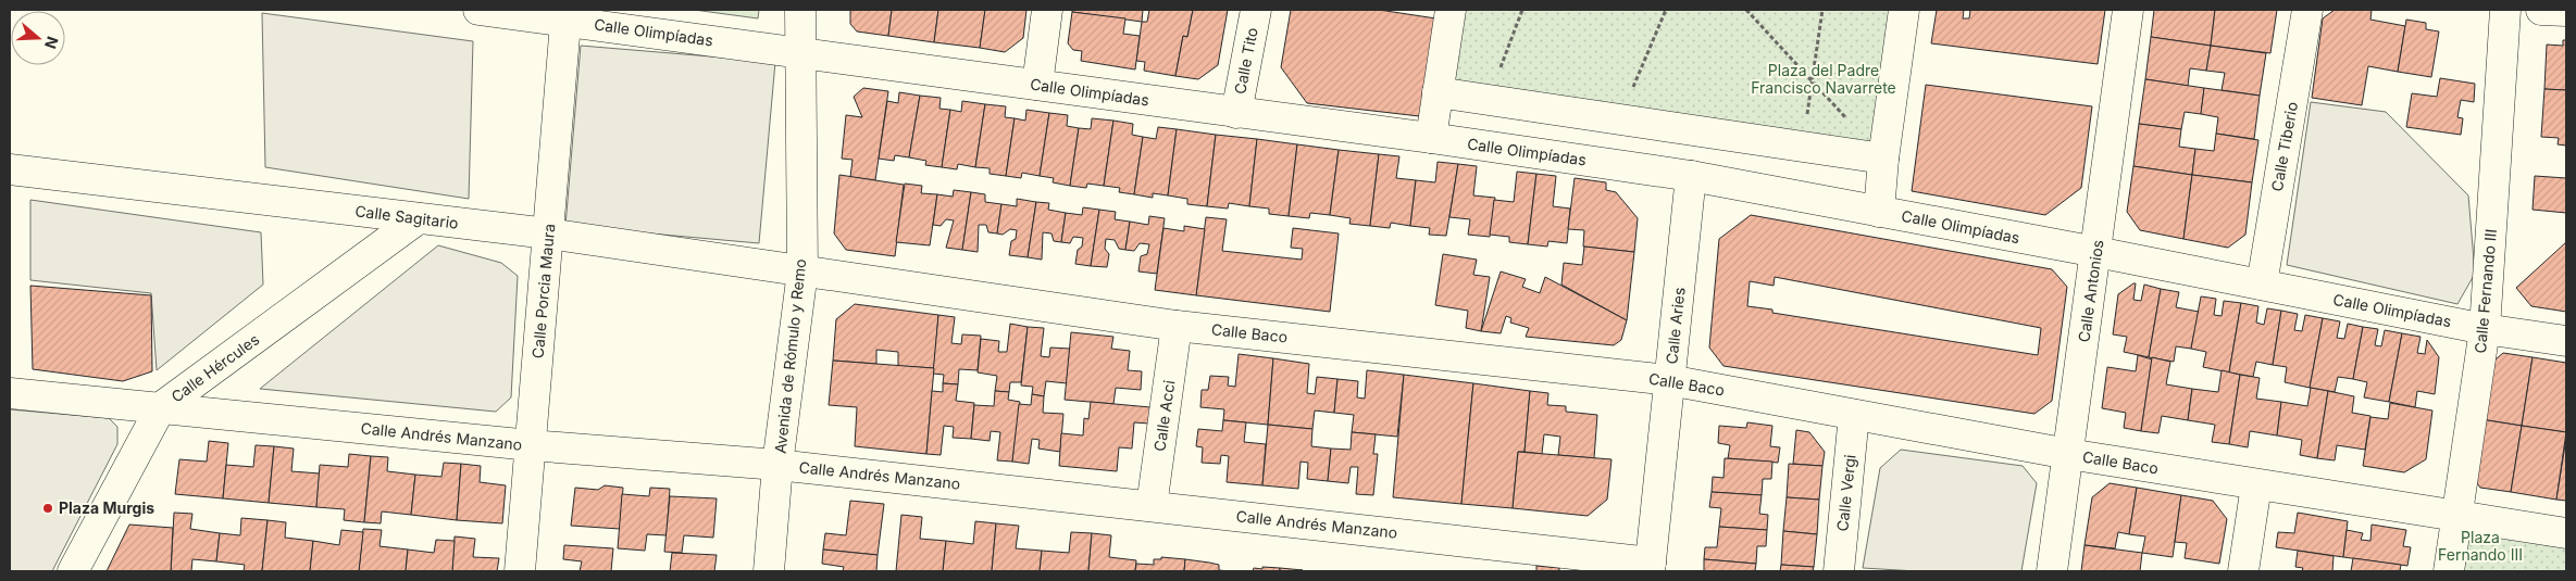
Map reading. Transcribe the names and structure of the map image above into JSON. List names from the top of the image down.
{
  "streets": {
    "street": [
      "Calle Olimpíadas",
      "Calle Tito",
      "Calle Tiberio",
      "Calle Sagitario",
      "Calle Porcia Maura",
      "Calle Antonios",
      "Calle Fernando III",
      "Calle Aries",
      "Calle Baco",
      "Avenida de Rómulo y Remo",
      "Calle Hércules",
      "Calle Acci",
      "Calle Andrés Manzano",
      "Calle Vergi"
    ]
  },
  "crossings": [
    ["Calle Olimpíadas", "Calle Tito"],
    ["Calle Olimpíadas", "Calle Tiberio"],
    ["Calle Olimpíadas", "Calle Porcia Maura"],
    ["Calle Olimpíadas", "Calle Antonios"],
    ["Calle Olimpíadas", "Calle Fernando III"],
    ["Calle Olimpíadas", "Calle Aries"],
    ["Calle Olimpíadas", "Avenida de Rómulo y Remo"],
    ["Calle Sagitario", "Calle Porcia Maura"],
    ["Calle Sagitario", "Calle Baco"],
    ["Calle Sagitario", "Avenida de Rómulo y Remo"],
    ["Calle Sagitario", "Calle Hércules"],
    ["Calle Porcia Maura", "Calle Andrés Manzano"],
    ["Calle Antonios", "Calle Baco"],
    ["Calle Fernando III", "Calle Baco"],
    ["Calle Aries", "Calle Baco"],
    ["Calle Aries", "Calle Andrés Manzano"],
    ["Calle Baco", "Avenida de Rómulo y Remo"],
    ["Calle Baco", "Calle Acci"],
    ["Calle Baco", "Calle Vergi"],
    ["Avenida de Rómulo y Remo", "Calle Andrés Manzano"],
    ["Calle Hércules", "Calle Andrés Manzano"],
    ["Calle Acci", "Calle Andrés Manzano"]
  ],
  "parks": ["Plaza del Padre Francisco Navarrete", "Plaza Fernando III"],
  "places": ["Plaza Murgis"],
  "north": "right"
}
